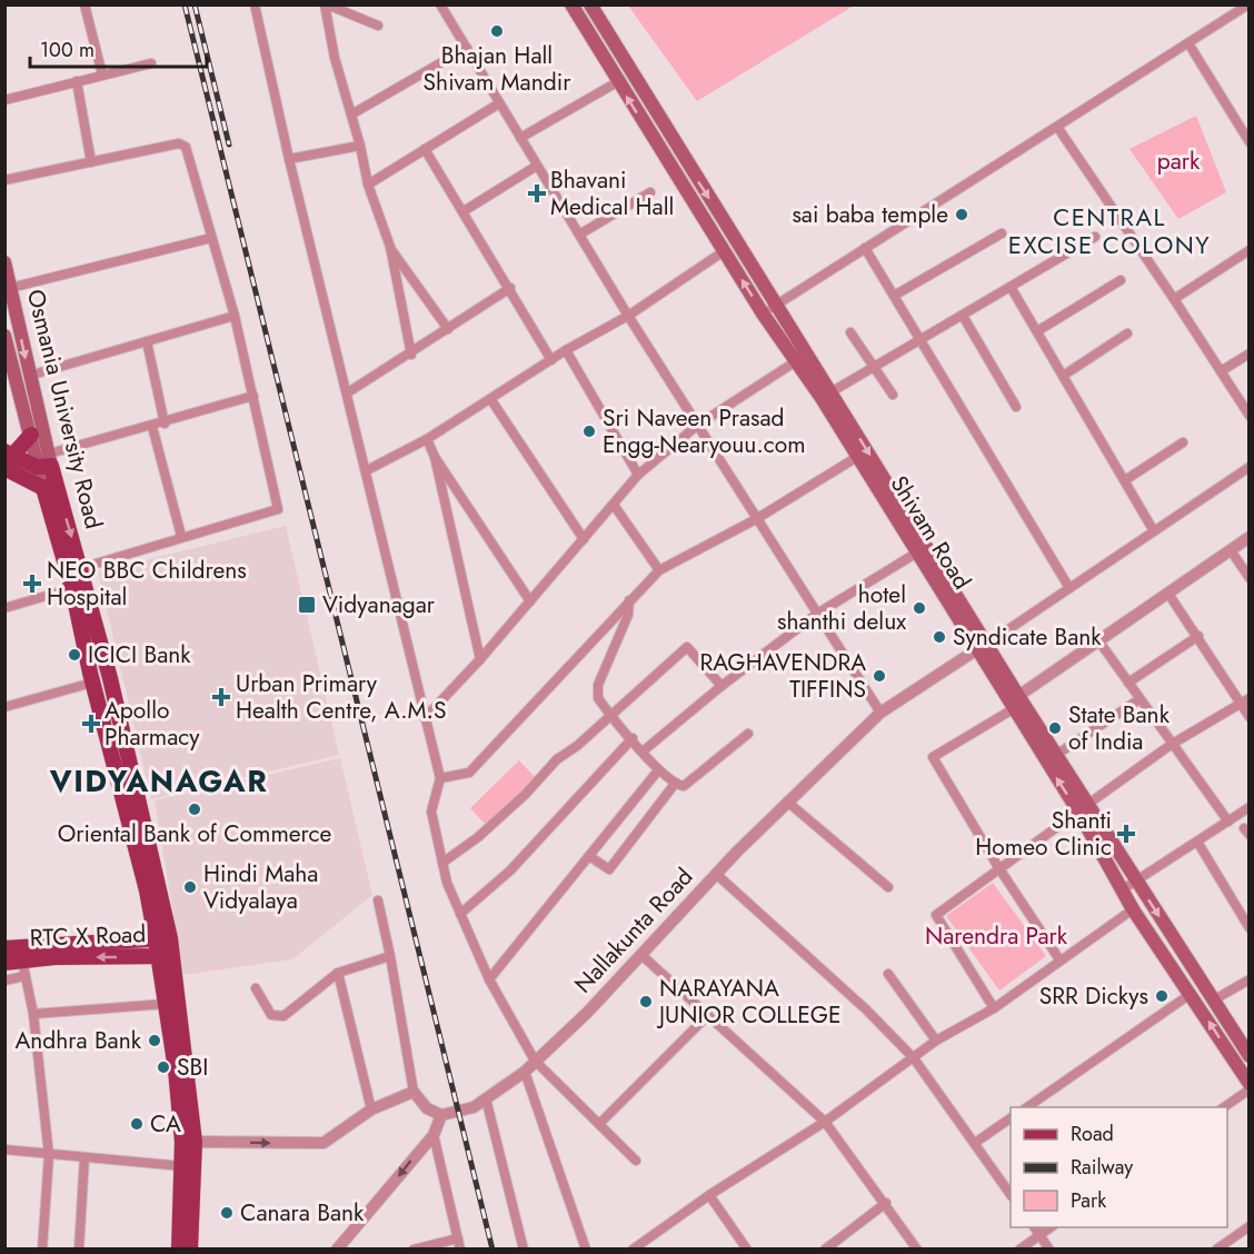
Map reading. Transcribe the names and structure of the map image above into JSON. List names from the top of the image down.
{
  "streets": {
    "main road": ["Osmania University Road", "Shivam Road", "RTC X Road"],
    "street": ["Nallakunta Road"]
  },
  "crossings": [
    ["Osmania University Road", "RTC X Road"],
    ["Shivam Road", "Nallakunta Road"]
  ],
  "districts": ["CENTRAL EXCISE COLONY", "VIDYANAGAR"],
  "parks": ["park", "Narendra Park"],
  "places": {
    "other": [
      "Bhajan Hall Shivam Mandir",
      "sai baba temple",
      "Sri Naveen Prasad Engg-Nearyouu.com",
      "hotel shanthi delux",
      "Syndicate Bank",
      "ICICI Bank",
      "RAGHAVENDRA TIFFINS",
      "State Bank of India",
      "Oriental Bank of Commerce",
      "Hindi Maha Vidyalaya",
      "SRR Dickys",
      "NARAYANA JUNIOR COLLEGE",
      "Andhra Bank",
      "SBI",
      "CA",
      "Canara Bank"
    ],
    "health": [
      "Bhavani Medical Hall",
      "NEO BBC Childrens Hospital",
      "Urban Primary Health Centre, A.M.S",
      "Apollo Pharmacy",
      "Shanti Homeo Clinic"
    ],
    "transit": ["Vidyanagar"]
  },
  "legend": ["Road", "Railway", "Park"],
  "scale_bar": "100 m"
}
